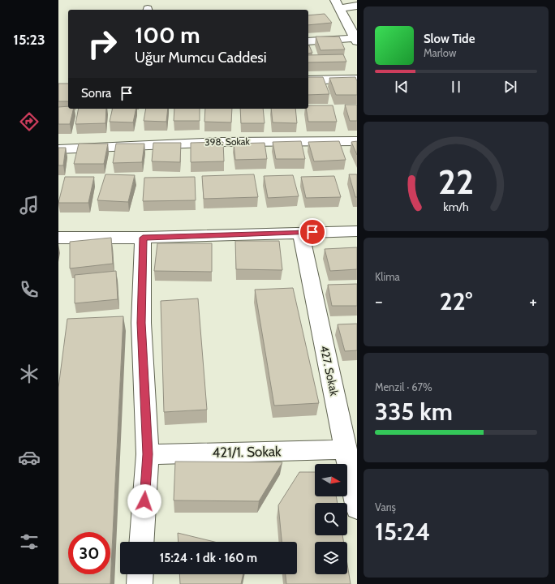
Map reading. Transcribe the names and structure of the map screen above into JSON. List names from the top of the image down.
{
  "streets": {
    "street": ["398. Sokak", "427. Sokak", "421/1. Sokak"]
  },
  "crossings": [
    ["427. Sokak", "421/1. Sokak"]
  ],
  "north": "right",
  "page": {
    "tabs": "15:23",
    "turn": ["100 m", "Uğur Mumcu Caddesi"],
    "song": ["Slow Tide", "Marlow"],
    "then": "Sonra",
    "tile": [
      "Klima",
      ["Menzil · 67%", "335 km"],
      ["Varış", "15:24"]
    ],
    "heat": ["−", "22°", "+"],
    "limit": "30",
    "trip": "15:24 · 1 dk · 160 m",
    "gauge": ["22", "km/h"]
  }
}
